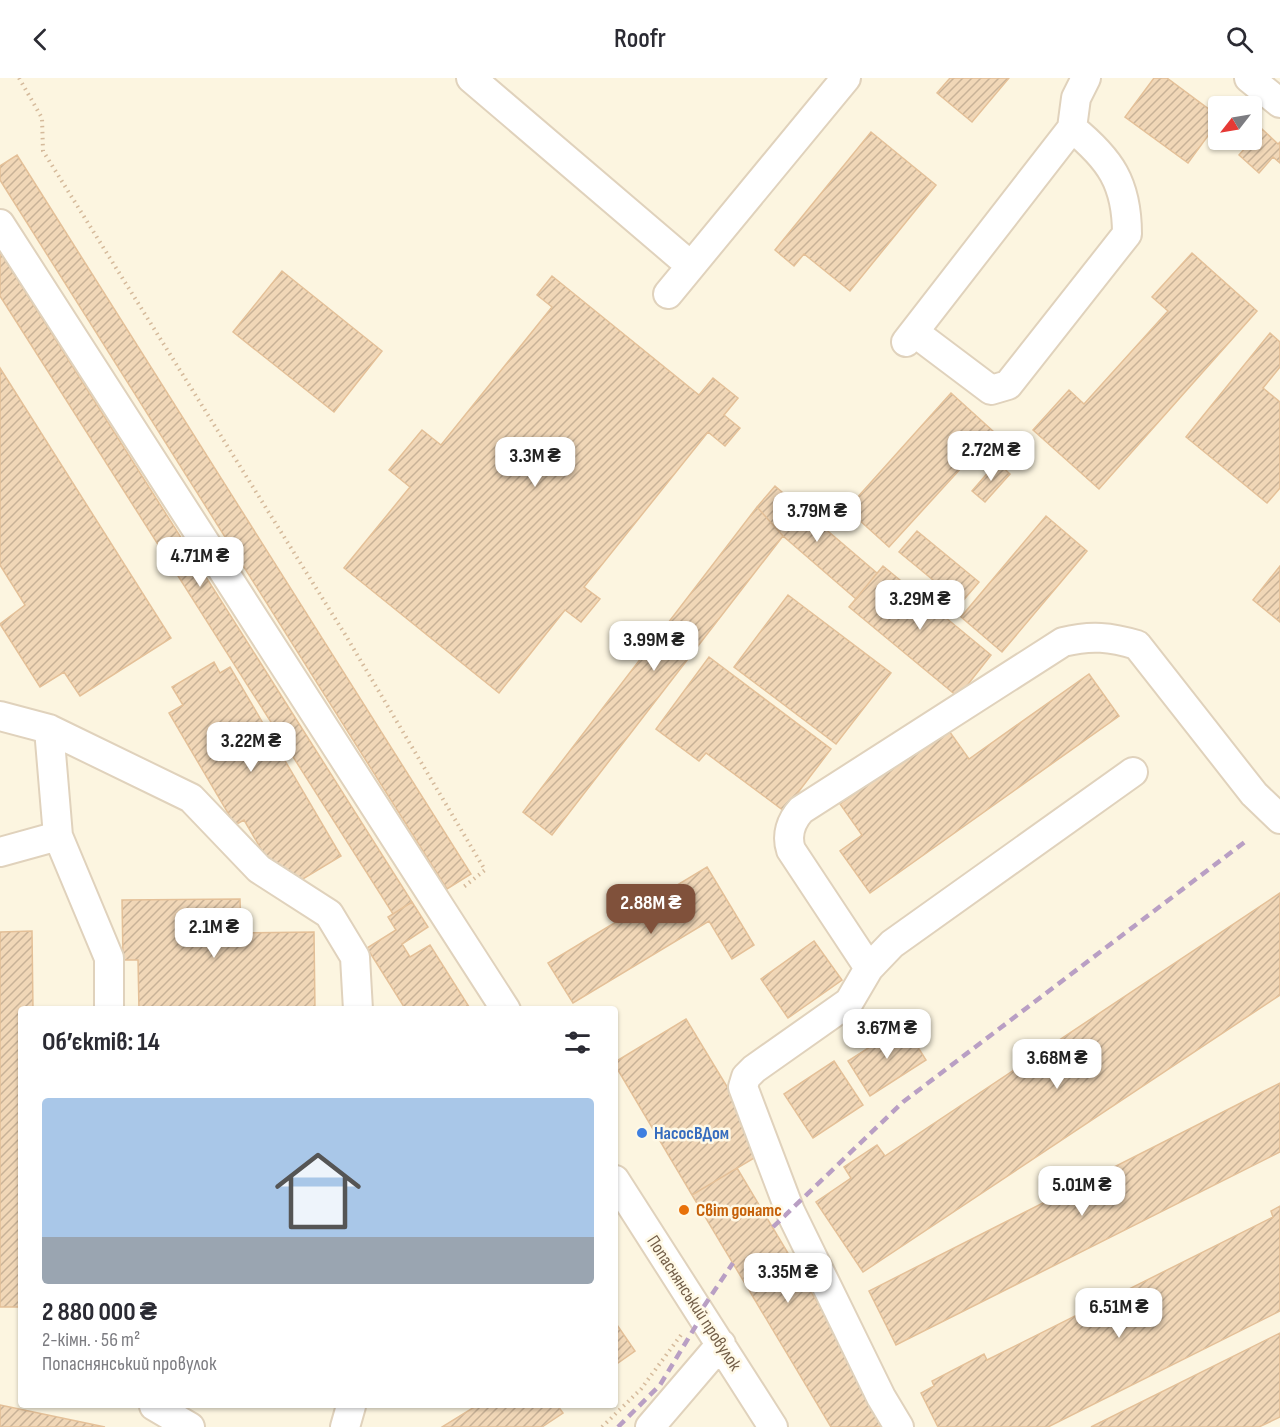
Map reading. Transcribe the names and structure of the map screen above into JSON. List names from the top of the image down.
{
  "streets": {
    "street": ["Попаснянський провулок"]
  },
  "places": ["НасосВДом", "Світ донатс"],
  "north": "bottom left",
  "page": {
    "header": "Roofr",
    "price": [
      "2.72M ₴",
      "3.3M ₴",
      "3.79M ₴",
      "4.71M ₴",
      "3.29M ₴",
      "3.99M ₴",
      "3.22M ₴",
      "2.88M ₴",
      "2.1M ₴",
      "3.67M ₴",
      "3.68M ₴",
      "5.01M ₴",
      "3.35M ₴",
      "6.51M ₴"
    ],
    "heading": "Об’єктів: 14",
    "list": [
      {
        "name": "2 880 000 ₴",
        "note": "2-кімн. · 56 m² · Попаснянський провулок"
      }
    ]
  }
}
